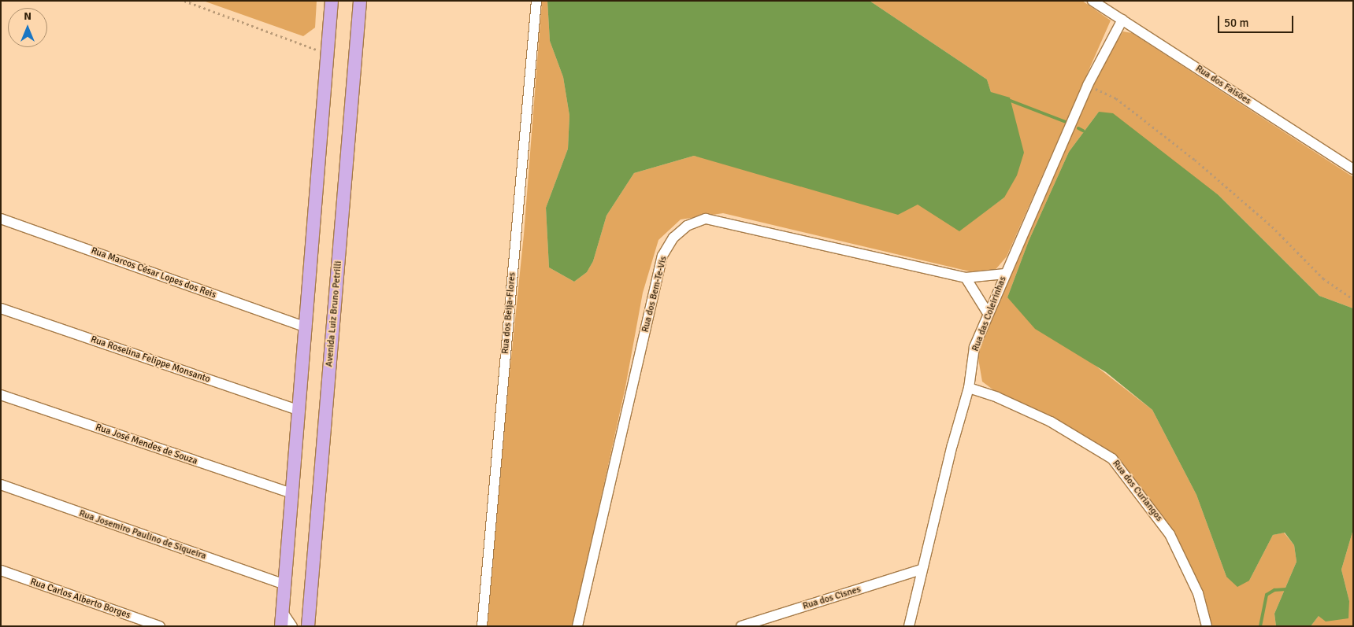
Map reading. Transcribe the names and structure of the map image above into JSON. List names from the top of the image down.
{
  "streets": {
    "main road": ["Avenida Luiz Bruno Petrilli"],
    "street": [
      "Rua dos Faisões",
      "Rua Marcos César Lopes dos Reis",
      "Rua dos Bem-Te-Vis",
      "Rua dos Beija-Flores",
      "Rua das Coleirinhas",
      "Rua Roselina Felippe Monsanto",
      "Rua José Mendes de Souza",
      "Rua dos Curiangos",
      "Rua Josemiro Paulino de Siqueira",
      "Rua dos Cisnes",
      "Rua Carlos Alberto Borges"
    ]
  },
  "crossings": [
    ["Rua dos Faisões", "Rua das Coleirinhas"],
    ["Rua dos Bem-Te-Vis", "Rua das Coleirinhas"],
    ["Rua das Coleirinhas", "Rua dos Curiangos"],
    ["Rua das Coleirinhas", "Rua dos Cisnes"]
  ],
  "scale_bar": "50 m",
  "north": "top"
}
